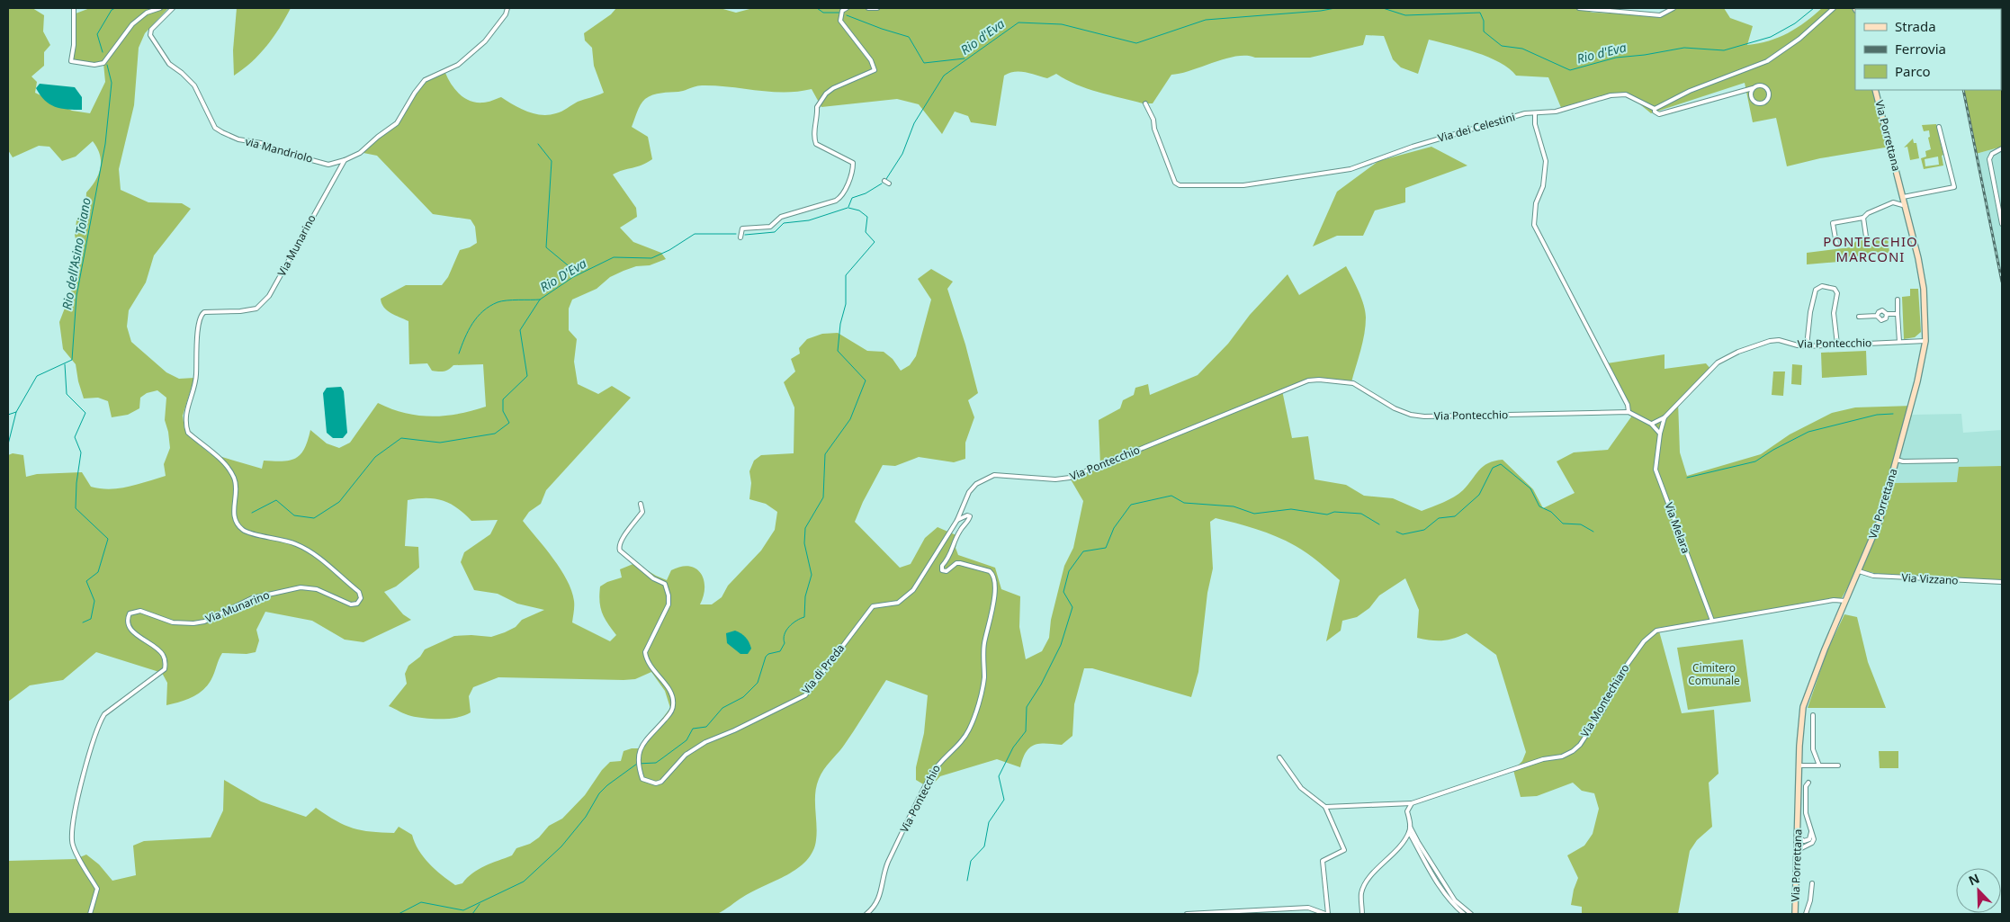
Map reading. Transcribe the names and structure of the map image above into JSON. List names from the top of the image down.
{
  "streets": {
    "main road": ["Via Porrettana"],
    "street": [
      "Via dei Celestini",
      "via Mandriolo",
      "Via Munarino",
      "Via Pontecchio",
      "Via Melara",
      "Via Vizzano",
      "Via di Preda",
      "Via Montechiaro"
    ]
  },
  "crossings": [
    ["Via Porrettana", "Via Pontecchio"],
    ["Via Porrettana", "Via Vizzano"],
    ["Via Porrettana", "Via Montechiaro"],
    ["via Mandriolo", "Via Munarino"],
    ["Via Pontecchio", "Via Melara"],
    ["Via Pontecchio", "Via di Preda"],
    ["Via Melara", "Via Montechiaro"]
  ],
  "districts": ["PONTECCHIO MARCONI"],
  "water": ["Rio d'Eva", "Rio dell'Asino Toiano", "Rio D'Eva"],
  "parks": ["Cimitero Comunale"],
  "legend": ["Strada", "Ferrovia", "Parco"],
  "north": "top left"
}
